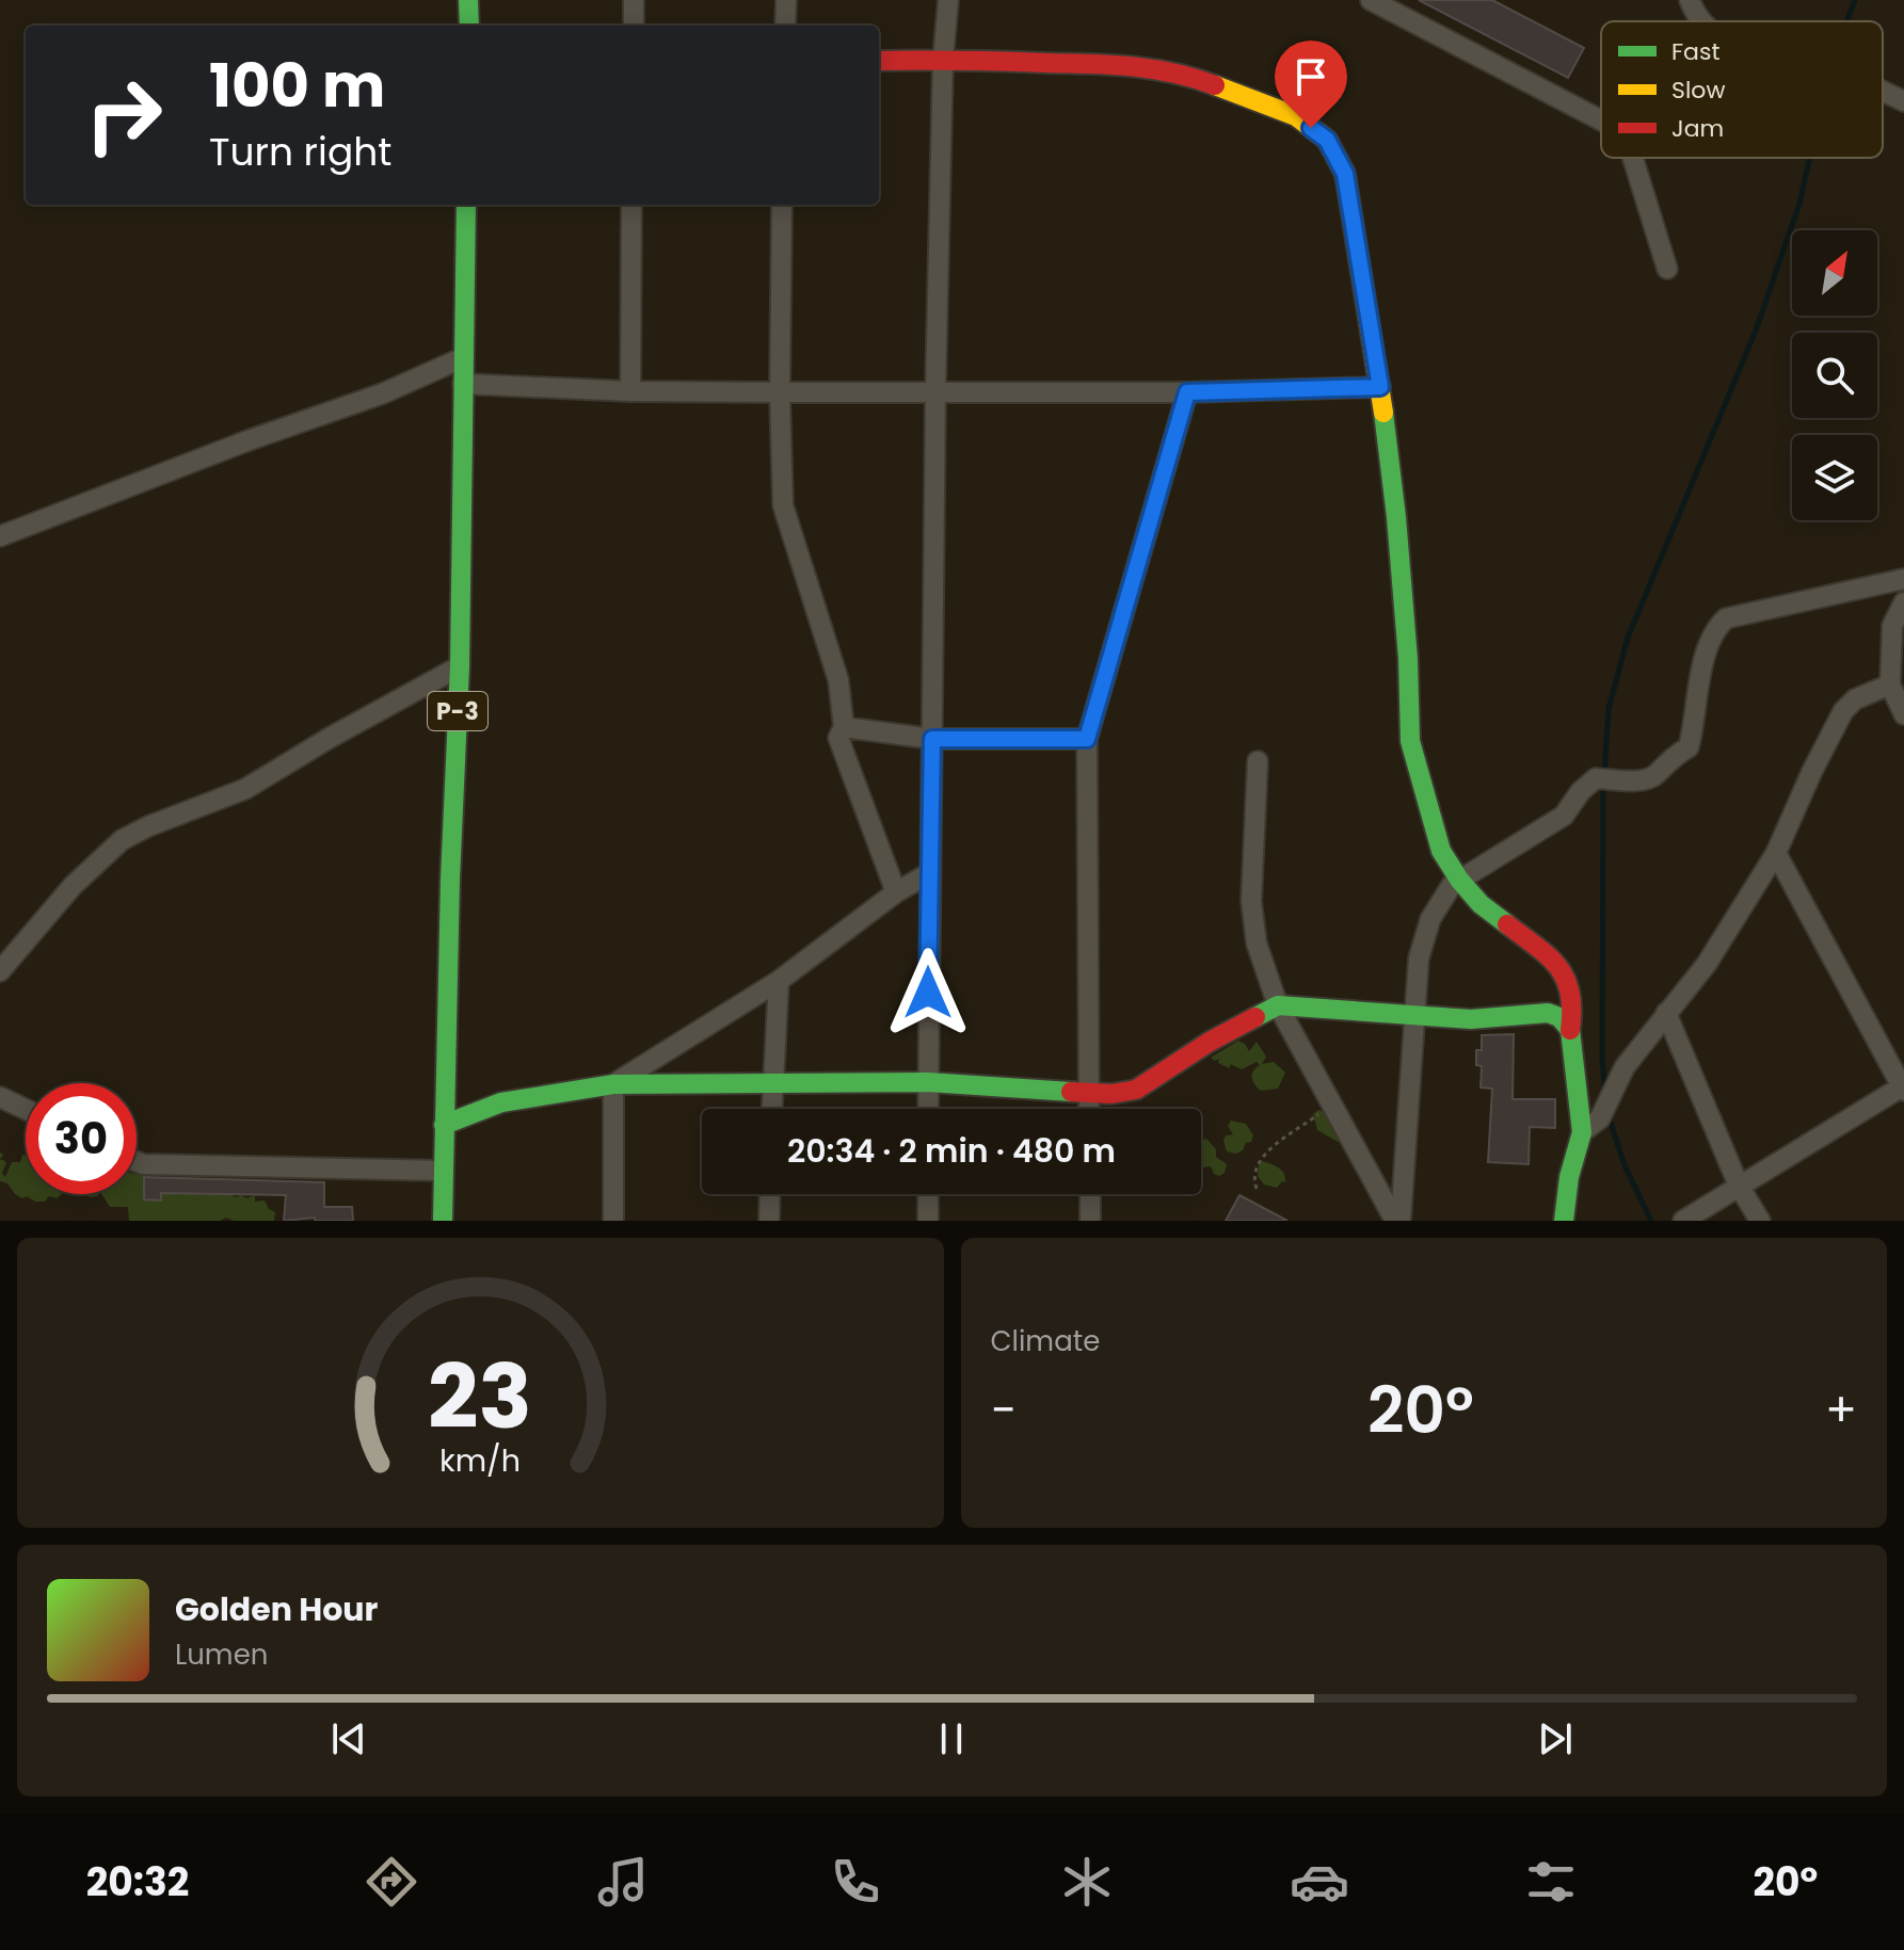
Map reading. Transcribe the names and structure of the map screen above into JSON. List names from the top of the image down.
{
  "streets": {
    "main road": ["P-3"]
  },
  "legend": ["Fast", "Slow", "Jam"],
  "north": "top right",
  "page": {
    "turn": ["100 m", "Turn right"],
    "limit": "30",
    "trip": "20:34 · 2 min · 480 m",
    "tile": "Climate",
    "heat": ["−", "20°", "+"],
    "song": ["Golden Hour", "Lumen"],
    "tabs": ["20:32", "20°"],
    "gauge": ["23", "km/h"]
  }
}
